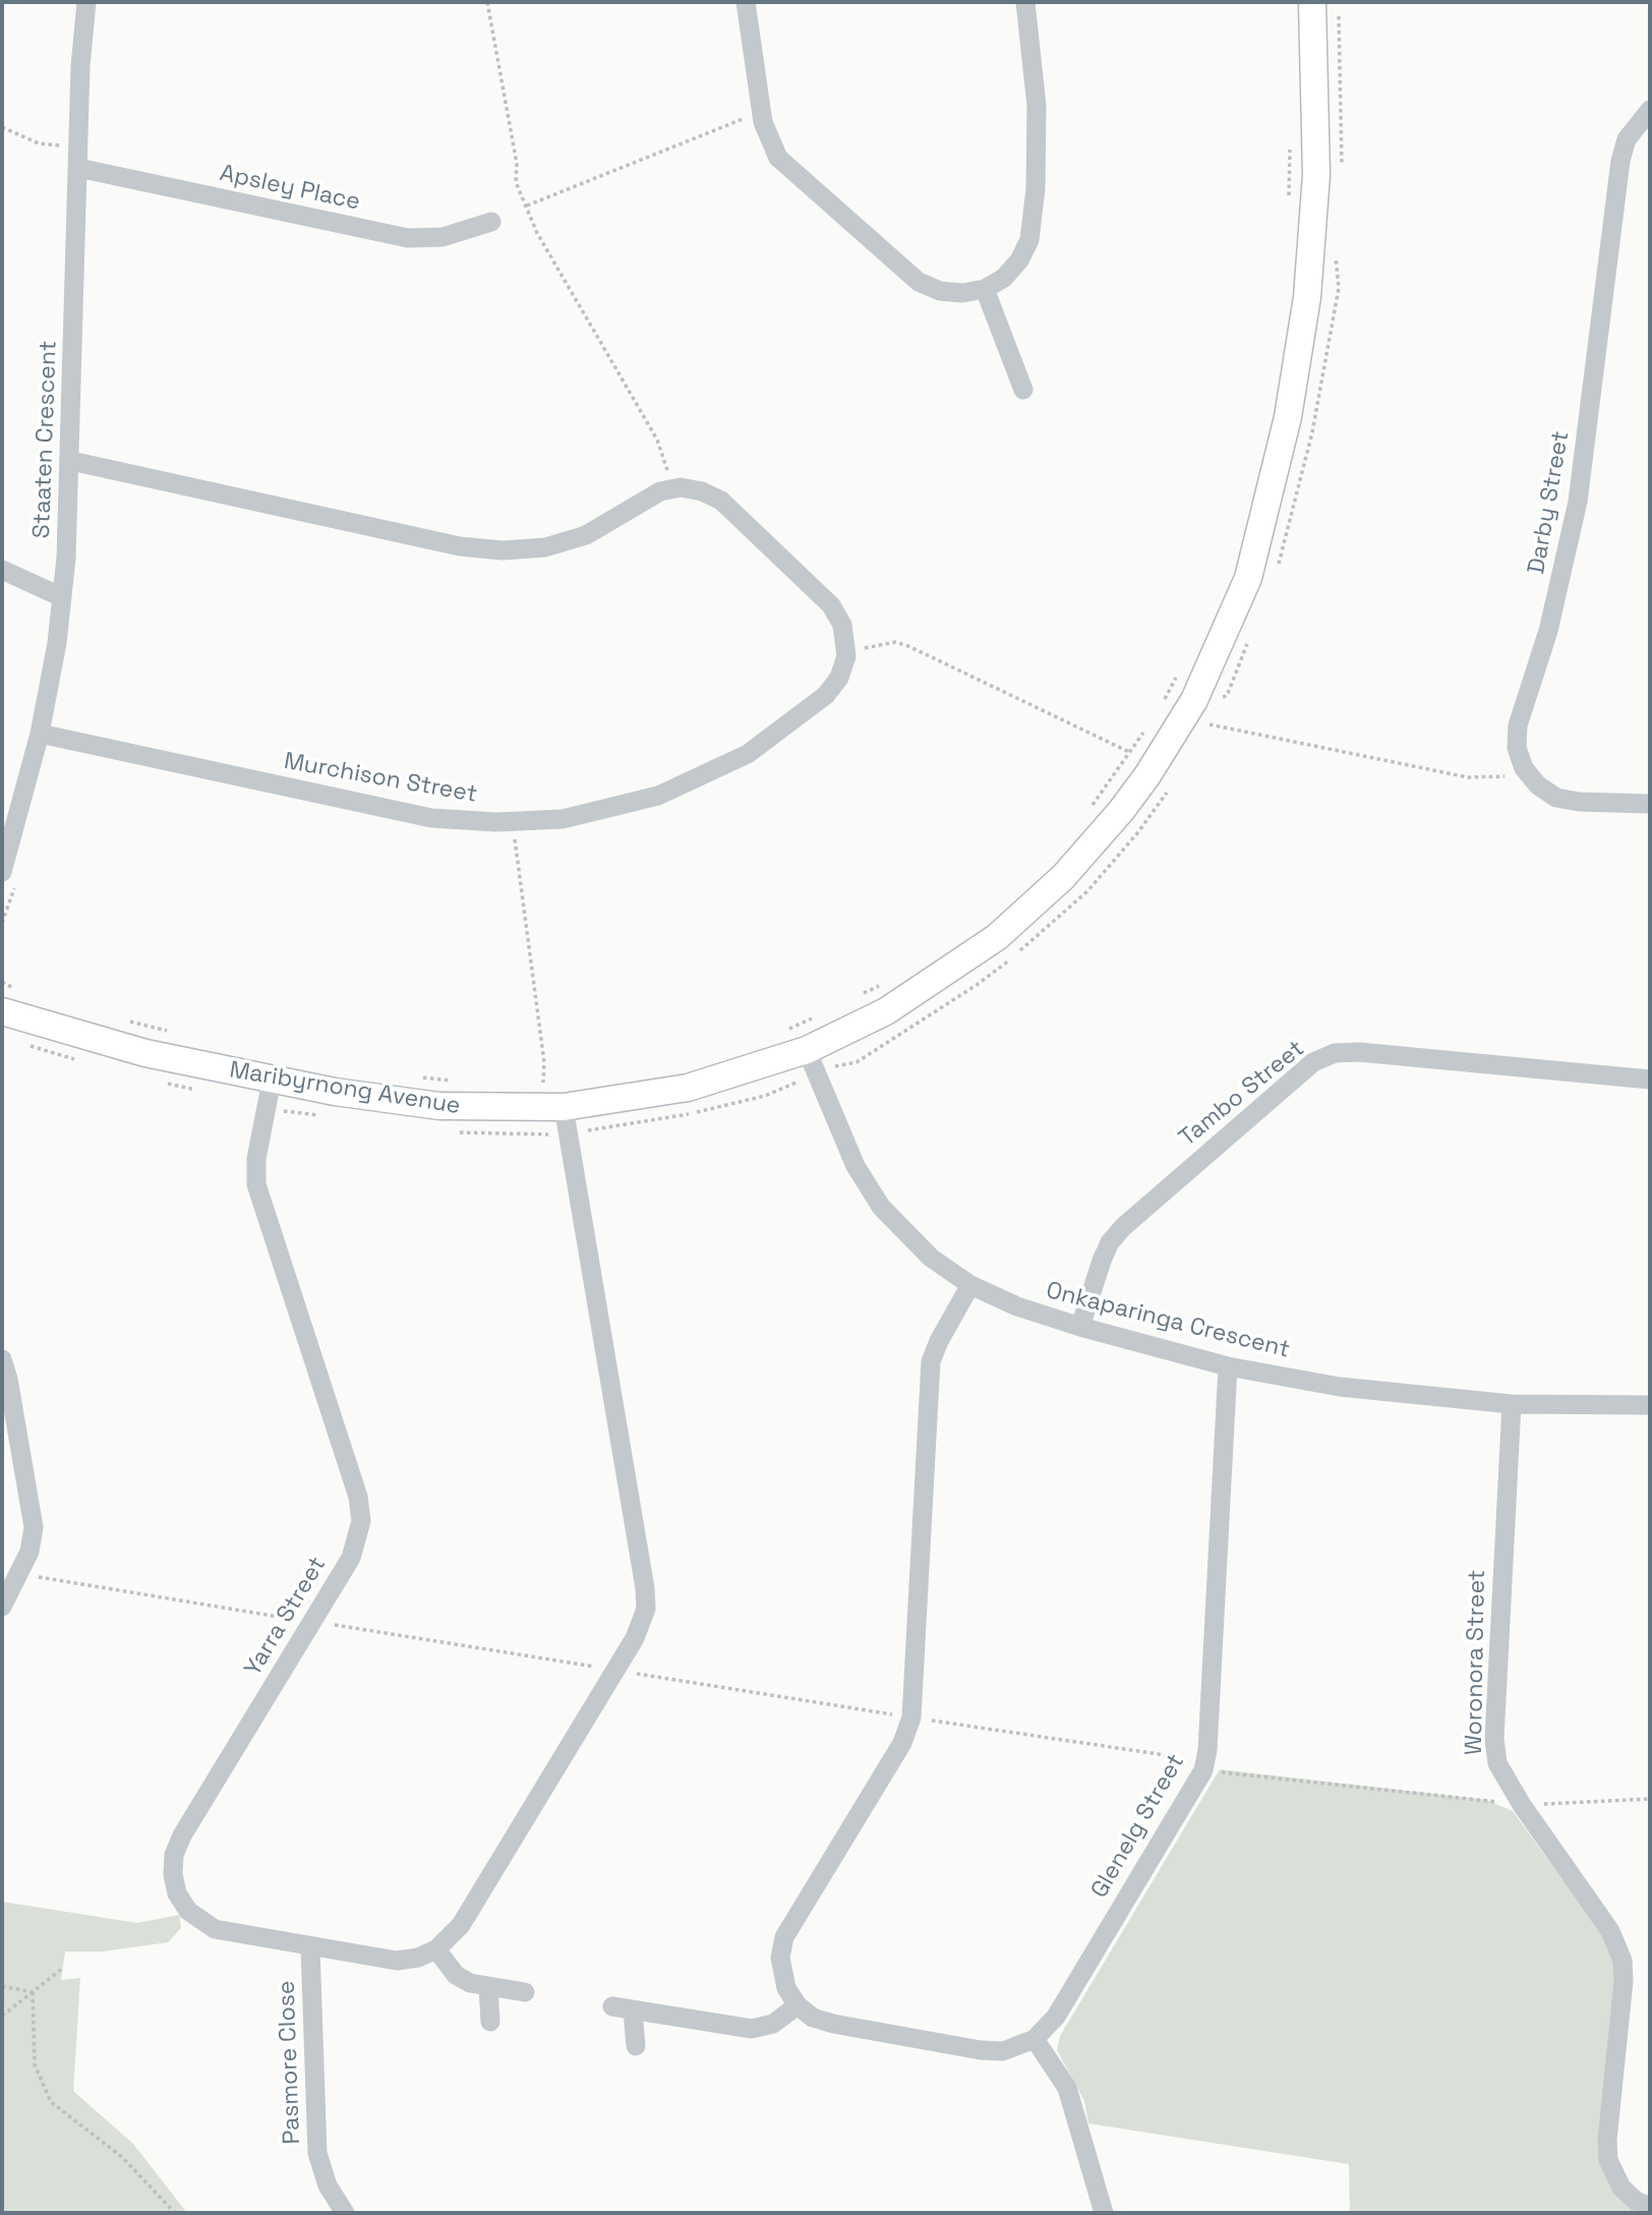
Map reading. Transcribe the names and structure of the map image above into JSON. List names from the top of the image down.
{
  "streets": {
    "street": [
      "Apsley Place",
      "Staaten Crescent",
      "Darby Street",
      "Murchison Street",
      "Maribyrnong Avenue",
      "Tambo Street",
      "Onkaparinga Crescent",
      "Yarra Street",
      "Woronora Street",
      "Glenelg Street",
      "Pasmore Close"
    ]
  },
  "crossings": [
    ["Apsley Place", "Staaten Crescent"],
    ["Staaten Crescent", "Murchison Street"],
    ["Maribyrnong Avenue", "Onkaparinga Crescent"],
    ["Maribyrnong Avenue", "Yarra Street"],
    ["Tambo Street", "Onkaparinga Crescent"],
    ["Onkaparinga Crescent", "Woronora Street"],
    ["Onkaparinga Crescent", "Glenelg Street"],
    ["Yarra Street", "Pasmore Close"]
  ]
}
